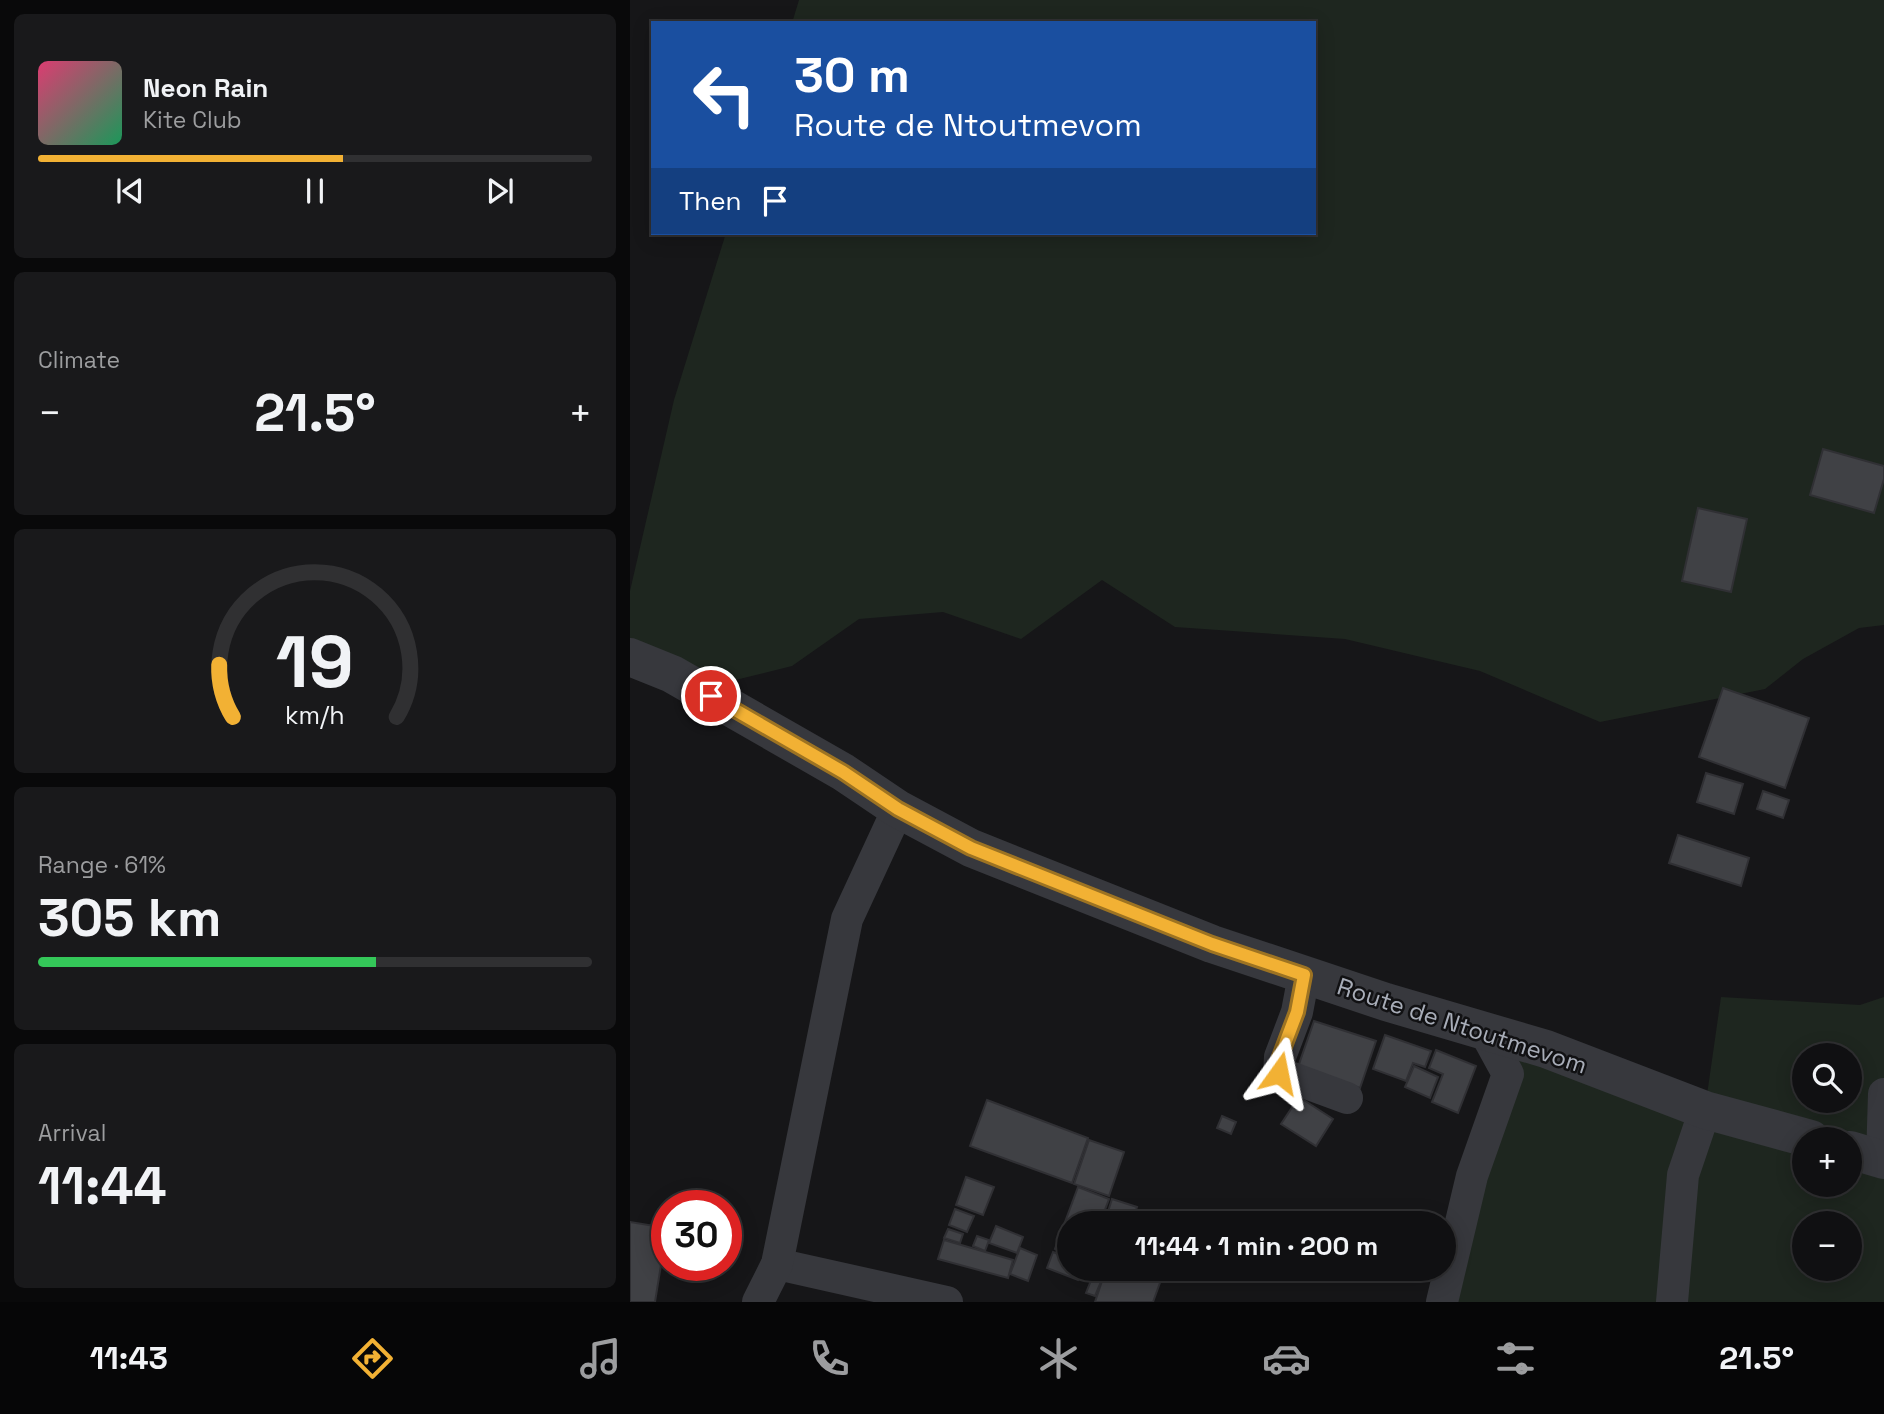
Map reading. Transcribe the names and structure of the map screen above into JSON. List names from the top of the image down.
{
  "streets": {
    "street": ["Route de Ntoutmevom"]
  },
  "page": {
    "turn": ["30 m", "Route de Ntoutmevom"],
    "song": ["Neon Rain", "Kite Club"],
    "then": "Then",
    "tile": [
      "Climate",
      ["Range · 61%", "305 km"],
      ["Arrival", "11:44"]
    ],
    "heat": ["−", "21.5°", "+"],
    "map_buttons": ["+", "−"],
    "limit": "30",
    "trip": "11:44 · 1 min · 200 m",
    "tabs": ["11:43", "21.5°"],
    "gauge": ["19", "km/h"]
  }
}
